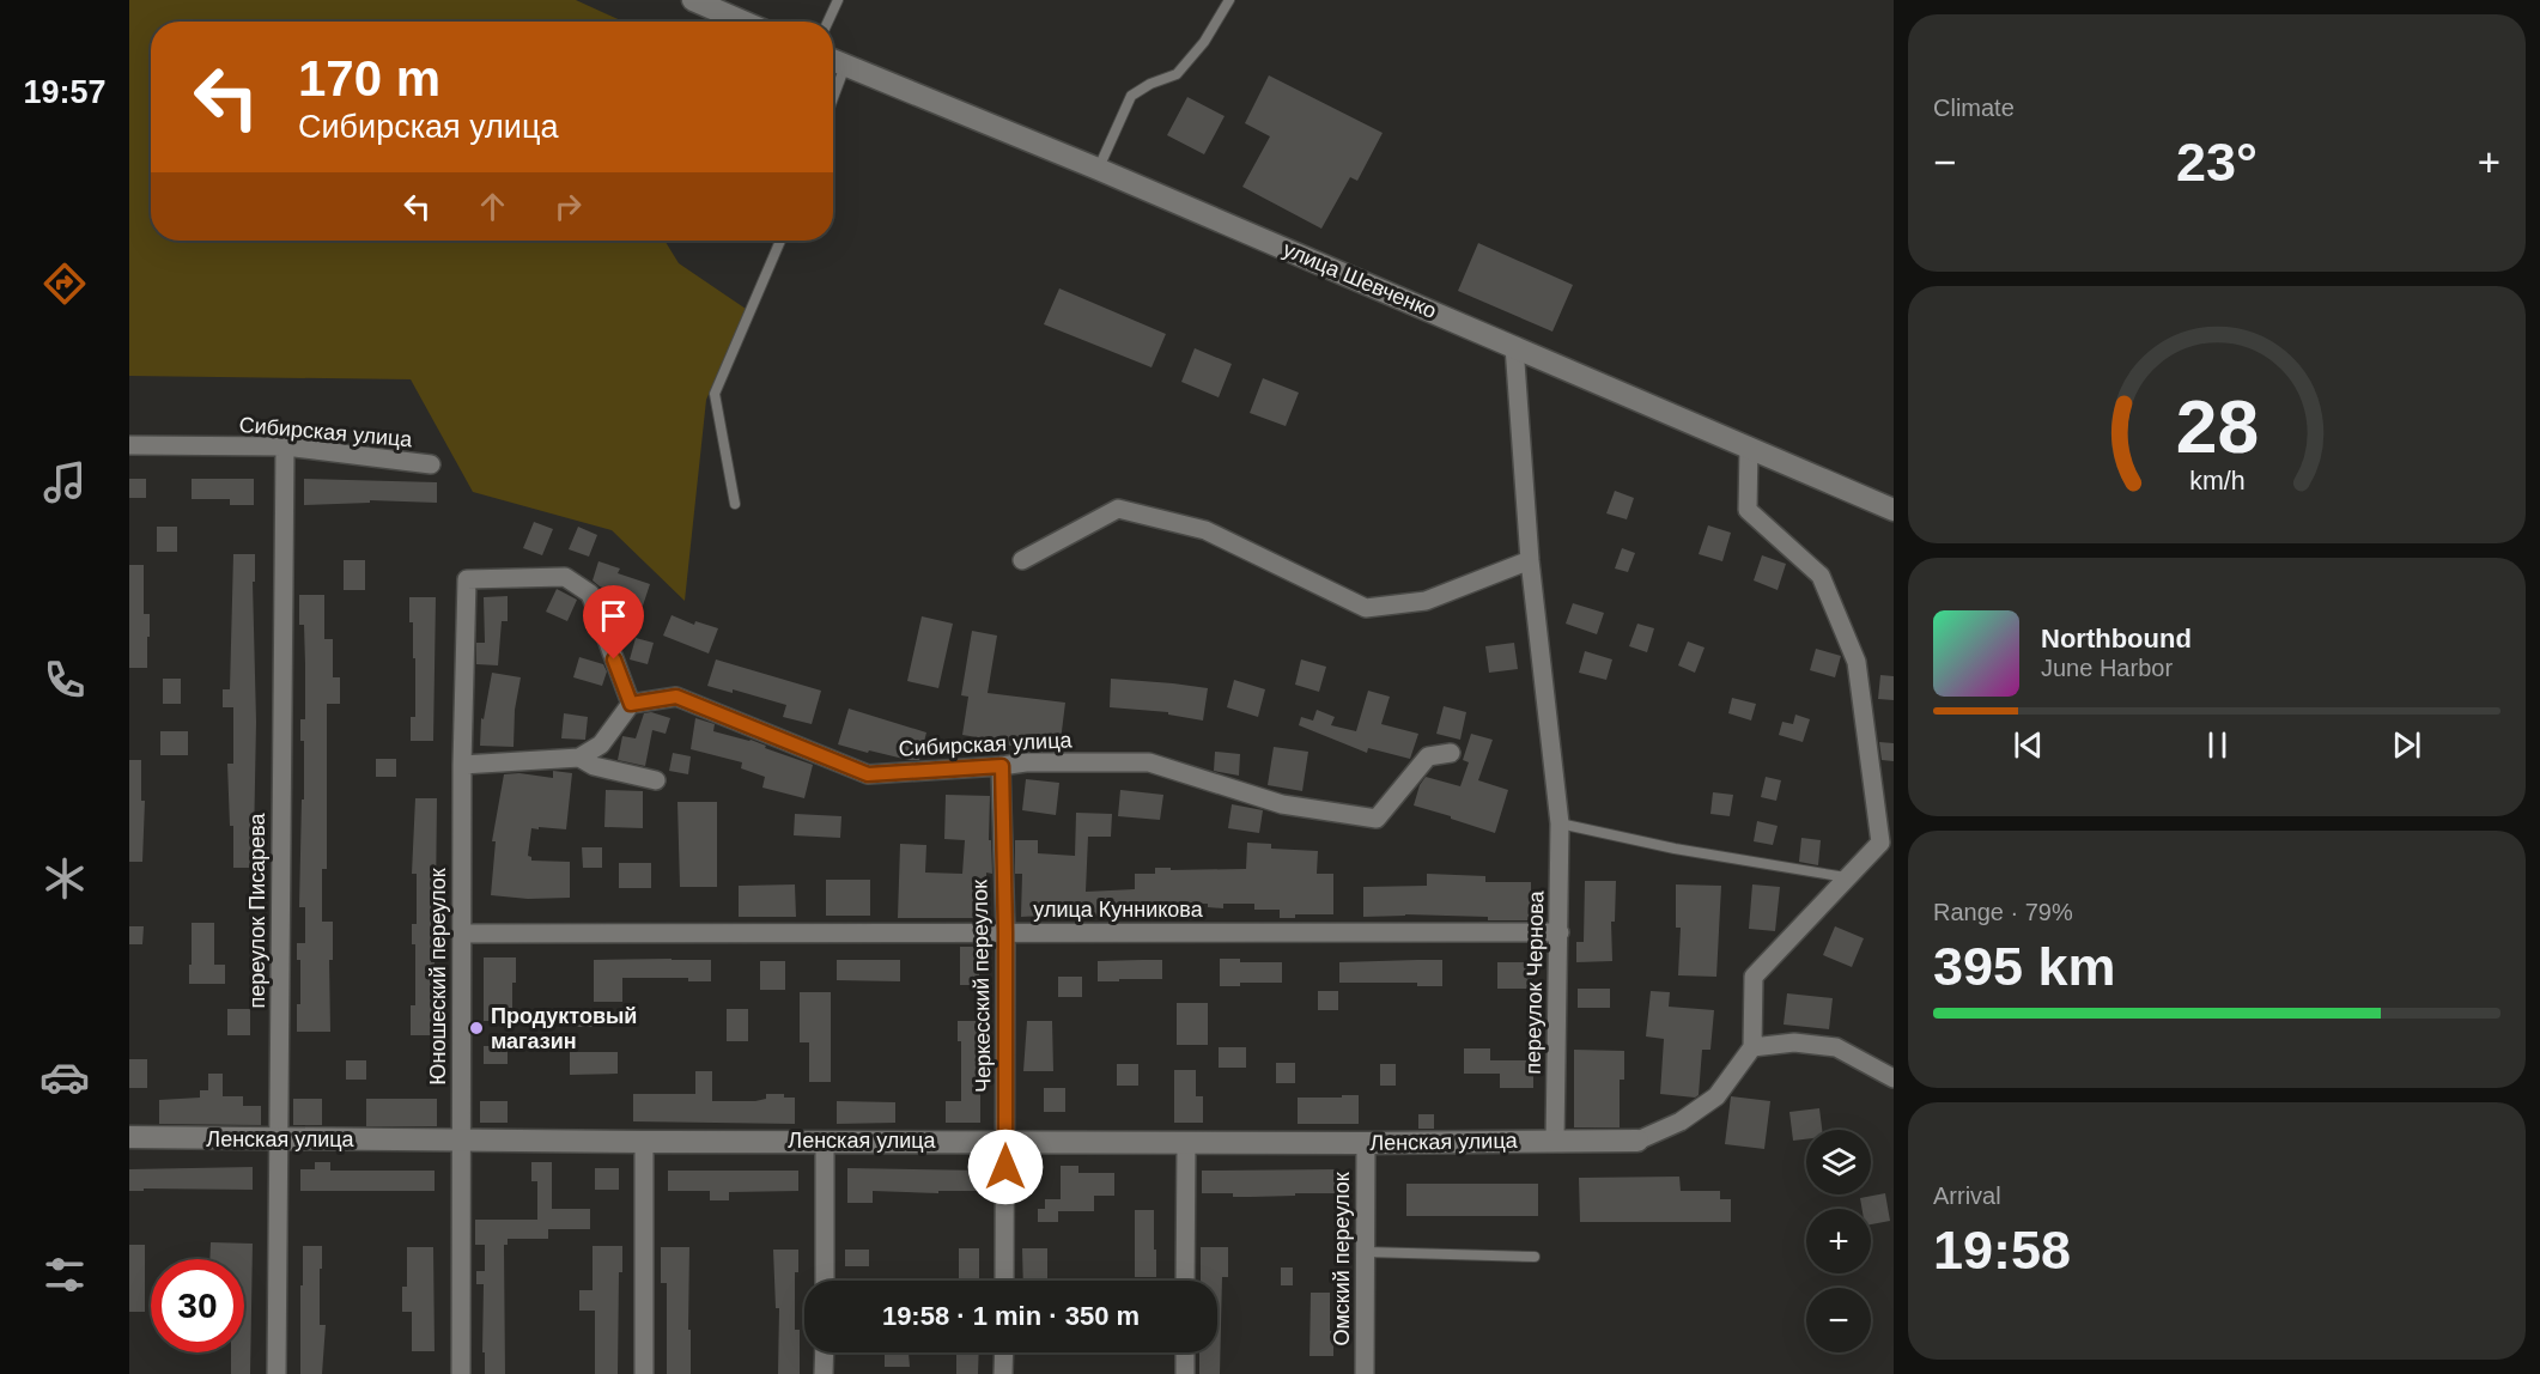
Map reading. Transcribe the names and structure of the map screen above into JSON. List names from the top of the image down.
{
  "streets": {
    "street": [
      "улица Шевченко",
      "Сибирская улица",
      "улица Кунникова",
      "переулок Писарева",
      "Юношеский переулок",
      "переулок Чернова",
      "Черкесский переулок",
      "Ленская улица",
      "Омский переулок"
    ]
  },
  "crossings": [
    ["улица Шевченко", "переулок Чернова"],
    ["Сибирская улица", "переулок Писарева"],
    ["Сибирская улица", "Юношеский переулок"],
    ["Сибирская улица", "Черкесский переулок"],
    ["улица Кунникова", "Юношеский переулок"],
    ["улица Кунникова", "переулок Чернова"],
    ["улица Кунникова", "Черкесский переулок"],
    ["переулок Писарева", "Ленская улица"],
    ["Юношеский переулок", "Ленская улица"],
    ["переулок Чернова", "Ленская улица"],
    ["Черкесский переулок", "Ленская улица"],
    ["Ленская улица", "Омский переулок"]
  ],
  "places": ["Продуктовый магазин"],
  "page": {
    "tabs": "19:57",
    "tile": [
      "Climate",
      ["Range · 79%", "395 km"],
      ["Arrival", "19:58"]
    ],
    "turn": ["170 m", "Сибирская улица"],
    "heat": ["−", "23°", "+"],
    "song": ["Northbound", "June Harbor"],
    "map_buttons": ["+", "−"],
    "limit": "30",
    "trip": "19:58 · 1 min · 350 m",
    "gauge": ["28", "km/h"]
  }
}
